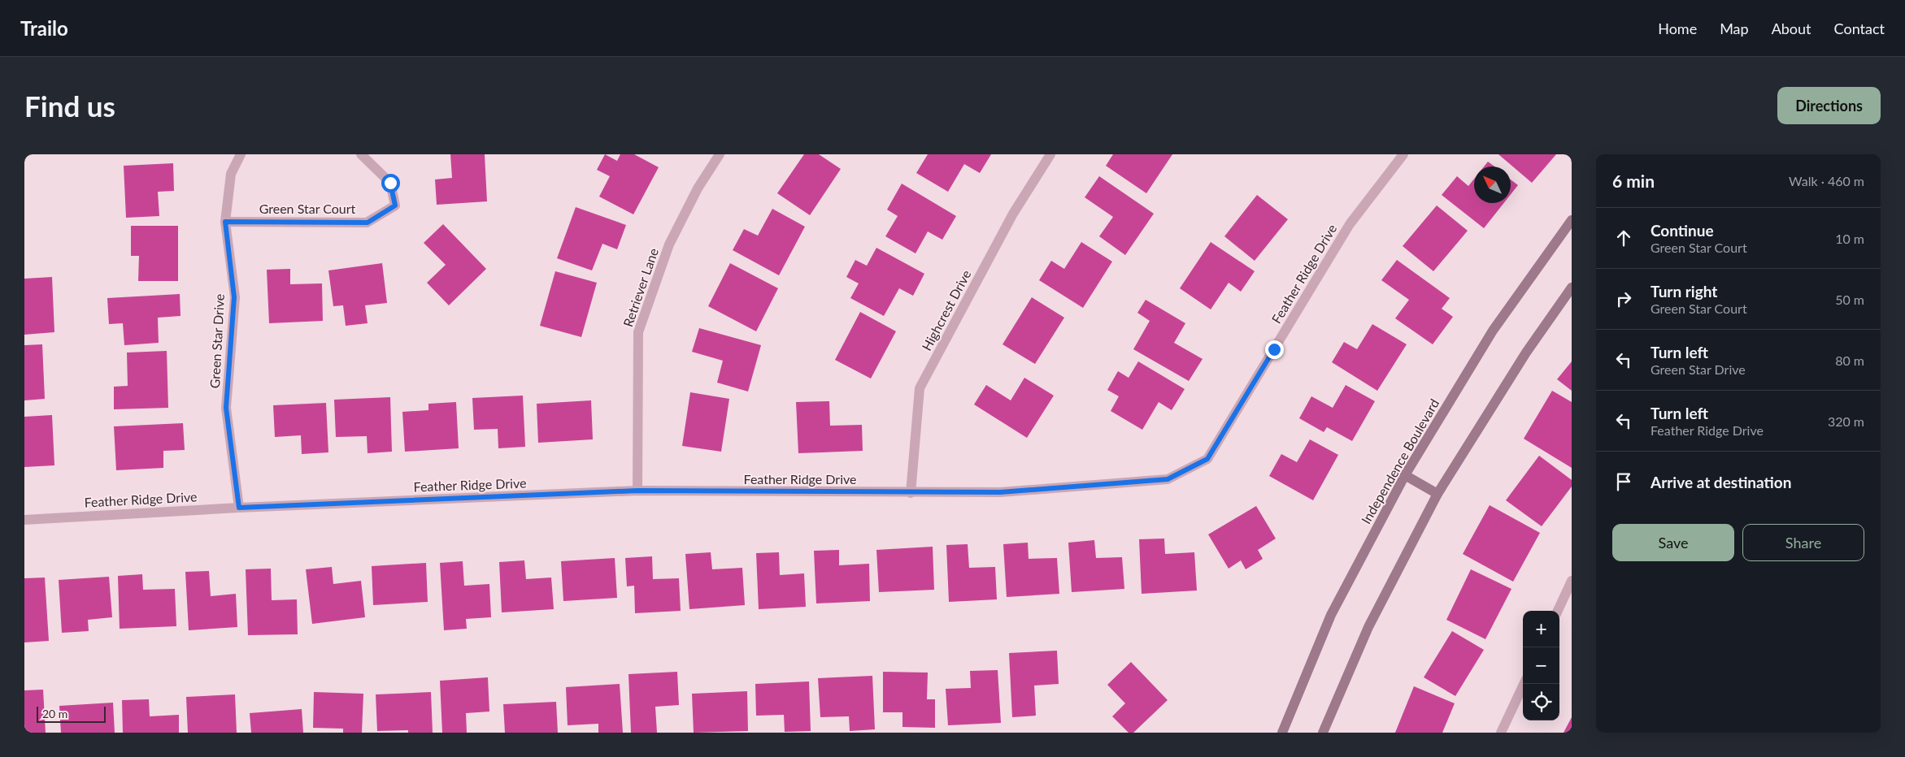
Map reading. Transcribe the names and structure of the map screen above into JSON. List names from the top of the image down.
{
  "streets": {
    "main road": ["Independence Boulevard"],
    "street": [
      "Green Star Court",
      "Feather Ridge Drive",
      "Retriever Lane",
      "Highcrest Drive",
      "Green Star Drive"
    ]
  },
  "crossings": [
    ["Green Star Court", "Green Star Drive"],
    ["Feather Ridge Drive", "Retriever Lane"],
    ["Feather Ridge Drive", "Highcrest Drive"],
    ["Feather Ridge Drive", "Green Star Drive"]
  ],
  "scale_bar": "20 m",
  "north": "top left",
  "page": {
    "header": "Trailo",
    "nav": [
      "Home",
      "Map",
      "About",
      "Contact"
    ],
    "buttons": [
      "Directions",
      ["Save", "Share"]
    ],
    "title": "Find us",
    "heading": ["6 min", "Walk · 460 m"],
    "list": [
      ["Continue", "Green Star Court", "10 m"],
      ["Turn right", "Green Star Court", "50 m"],
      ["Turn left", "Green Star Drive", "80 m"],
      ["Turn left", "Feather Ridge Drive", "320 m"],
      "Arrive at destination"
    ],
    "map_buttons": ["+", "−"],
    "scale": "20 m"
  }
}
